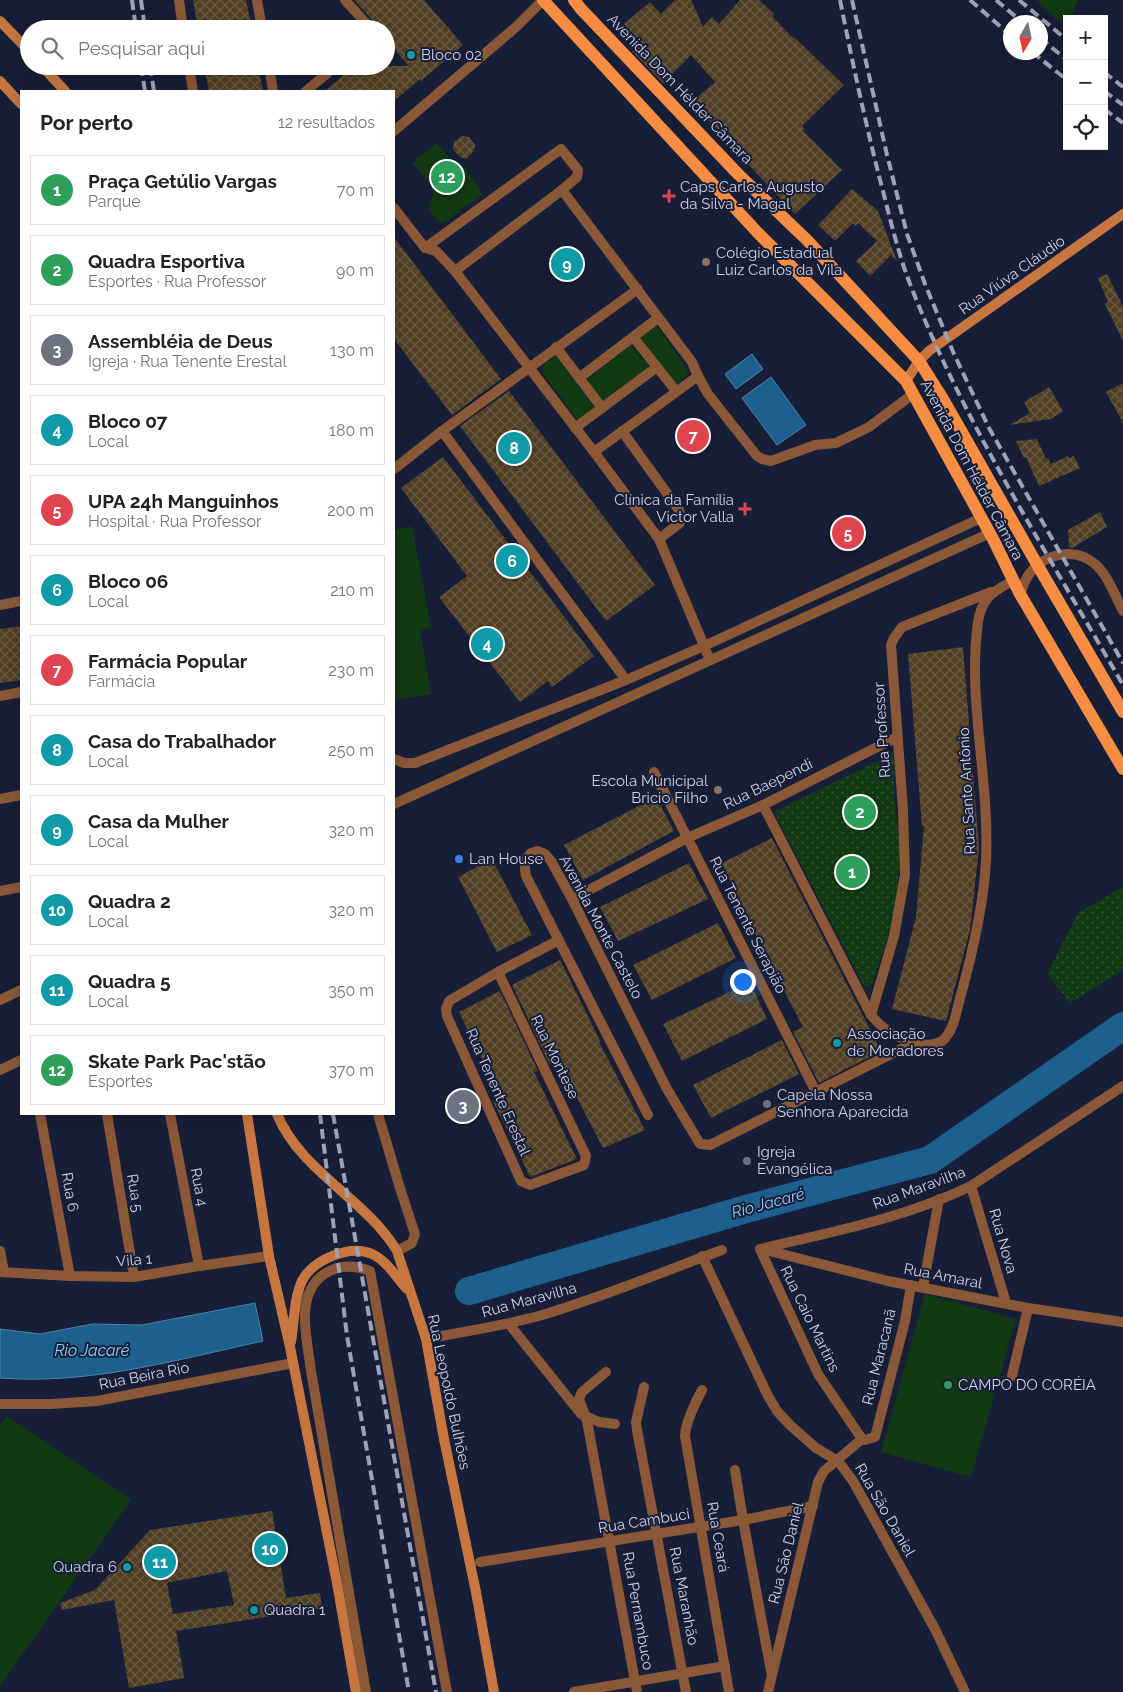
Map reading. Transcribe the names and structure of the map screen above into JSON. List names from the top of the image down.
{
  "streets": {
    "main road": ["Avenida Dom Hélder Câmara", "Rua Viúva Cláudio", "Rua Leopoldo Bulhões"],
    "street": [
      "Rua Professor",
      "Rua Baependi",
      "Rua Santo Antônio",
      "Rua Tenente Serapião",
      "Avenida Monte Castelo",
      "Rua Montese",
      "Rua Tenente Erestal",
      "Rua 4",
      "Rua Maravilha",
      "Rua 6",
      "Rua 5",
      "Rua Nova",
      "Vila 1",
      "Rua Amaral",
      "Rua Caio Martins",
      "Rua Maracanã",
      "Rua Beira Rio",
      "Rua São Daniel",
      "Rua Cambuci",
      "Rua Ceará",
      "Rua Sāo Daniel",
      "Rua Maranhão",
      "Rua Pernambuco"
    ]
  },
  "crossings": [
    ["Avenida Dom Hélder Câmara", "Rua Viúva Cláudio"],
    ["Rua Professor", "Rua Baependi"],
    ["Rua Professor", "Rua Santo Antônio"],
    ["Rua Baependi", "Rua Santo Antônio"],
    ["Rua Baependi", "Rua Tenente Serapião"],
    ["Rua Baependi", "Avenida Monte Castelo"],
    ["Rua Santo Antônio", "Rua Tenente Serapião"],
    ["Rua Santo Antônio", "Avenida Monte Castelo"],
    ["Rua Montese", "Rua Tenente Erestal"],
    ["Rua 4", "Vila 1"],
    ["Rua Maravilha", "Rua Nova"],
    ["Rua Maravilha", "Rua Amaral"],
    ["Rua Maravilha", "Rua Caio Martins"],
    ["Rua Maravilha", "Rua Leopoldo Bulhões"],
    ["Rua Maravilha", "Rua São Daniel"],
    ["Rua 6", "Vila 1"],
    ["Rua 5", "Vila 1"],
    ["Rua Nova", "Rua Amaral"],
    ["Rua Amaral", "Rua Caio Martins"],
    ["Rua Amaral", "Rua Maracanã"],
    ["Rua Caio Martins", "Rua Maracanã"],
    ["Rua Caio Martins", "Rua Sāo Daniel"],
    ["Rua Maracanã", "Rua Sāo Daniel"],
    ["Rua São Daniel", "Rua Sāo Daniel"],
    ["Rua Cambuci", "Rua Ceará"],
    ["Rua Cambuci", "Rua Sāo Daniel"],
    ["Rua Cambuci", "Rua Maranhão"],
    ["Rua Cambuci", "Rua Pernambuco"]
  ],
  "water": ["Rio Jacaré"],
  "places": {
    "other": [
      "Bloco 02",
      "Colégio Estadual Luiz Carlos da Vila",
      "Escola Municipal Bricio Filho",
      "Lan House",
      "Associação de Moradores",
      "Capela Nossa Senhora Aparecida",
      "Igreja Evangélica",
      "CAMPO DO CORÉIA",
      "Quadra 6",
      "Quadra 1"
    ],
    "health": ["Caps Carlos Augusto da Silva - Magal", "Clínica da Família Victor Valla"]
  },
  "north": "bottom",
  "page": {
    "map_buttons": ["+", "−"],
    "search": "Pesquisar aqui",
    "heading": ["Por perto", "12 resultados"],
    "list": [
      {
        "mark": "1",
        "name": "Praça Getúlio Vargas",
        "note": "Parque",
        "value": "70 m"
      },
      {
        "mark": "2",
        "name": "Quadra Esportiva",
        "note": "Esportes · Rua Professor",
        "value": "90 m"
      },
      {
        "mark": "3",
        "name": "Assembléia de Deus",
        "note": "Igreja · Rua Tenente Erestal",
        "value": "130 m"
      },
      {
        "mark": "4",
        "name": "Bloco 07",
        "note": "Local",
        "value": "180 m"
      },
      {
        "mark": "5",
        "name": "UPA 24h Manguinhos",
        "note": "Hospital · Rua Professor",
        "value": "200 m"
      },
      {
        "mark": "6",
        "name": "Bloco 06",
        "note": "Local",
        "value": "210 m"
      },
      {
        "mark": "7",
        "name": "Farmácia Popular",
        "note": "Farmácia",
        "value": "230 m"
      },
      {
        "mark": "8",
        "name": "Casa do Trabalhador",
        "note": "Local",
        "value": "250 m"
      },
      {
        "mark": "9",
        "name": "Casa da Mulher",
        "note": "Local",
        "value": "320 m"
      },
      {
        "mark": "10",
        "name": "Quadra 2",
        "note": "Local",
        "value": "320 m"
      },
      {
        "mark": "11",
        "name": "Quadra 5",
        "note": "Local",
        "value": "350 m"
      },
      {
        "mark": "12",
        "name": "Skate Park Pac'stão",
        "note": "Esportes",
        "value": "370 m"
      }
    ],
    "pins": [
      "12",
      "9",
      "7",
      "8",
      "5",
      "6",
      "4",
      "2",
      "1",
      "3",
      "10",
      "11"
    ]
  }
}
